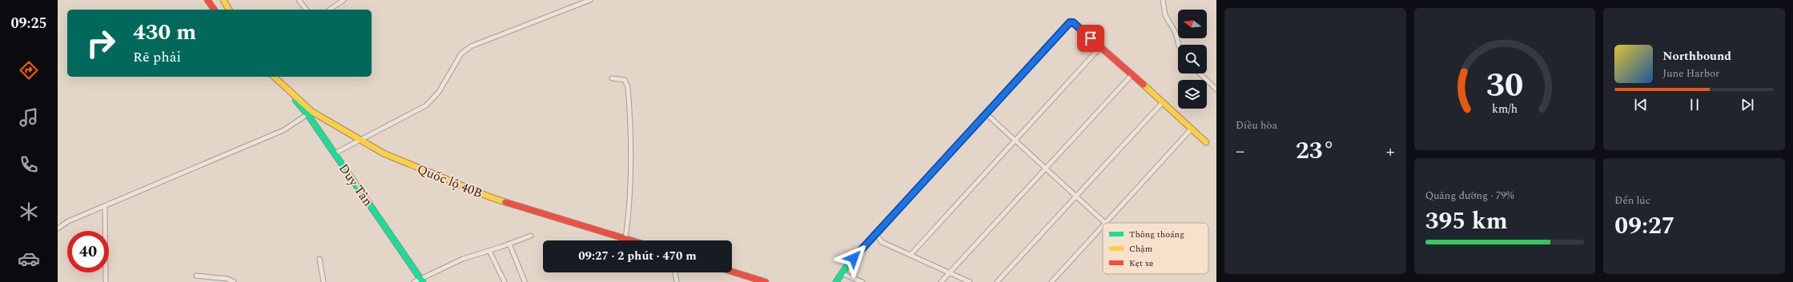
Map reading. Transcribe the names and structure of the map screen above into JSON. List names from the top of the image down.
{
  "streets": {
    "main road": ["Quốc lộ 40B", "Duy Tân"]
  },
  "crossings": [
    ["Quốc lộ 40B", "Duy Tân"]
  ],
  "legend": ["Thông thoáng", "Chậm", "Kẹt xe"],
  "north": "left",
  "page": {
    "tabs": "09:25",
    "tile": [
      "Điều hòa",
      ["Quãng đường · 79%", "395 km"],
      ["Đến lúc", "09:27"]
    ],
    "turn": ["430 m", "Rẽ phải"],
    "song": ["Northbound", "June Harbor"],
    "heat": ["−", "23°", "+"],
    "limit": "40",
    "trip": "09:27 · 2 phút · 470 m",
    "gauge": ["30", "km/h"]
  }
}
